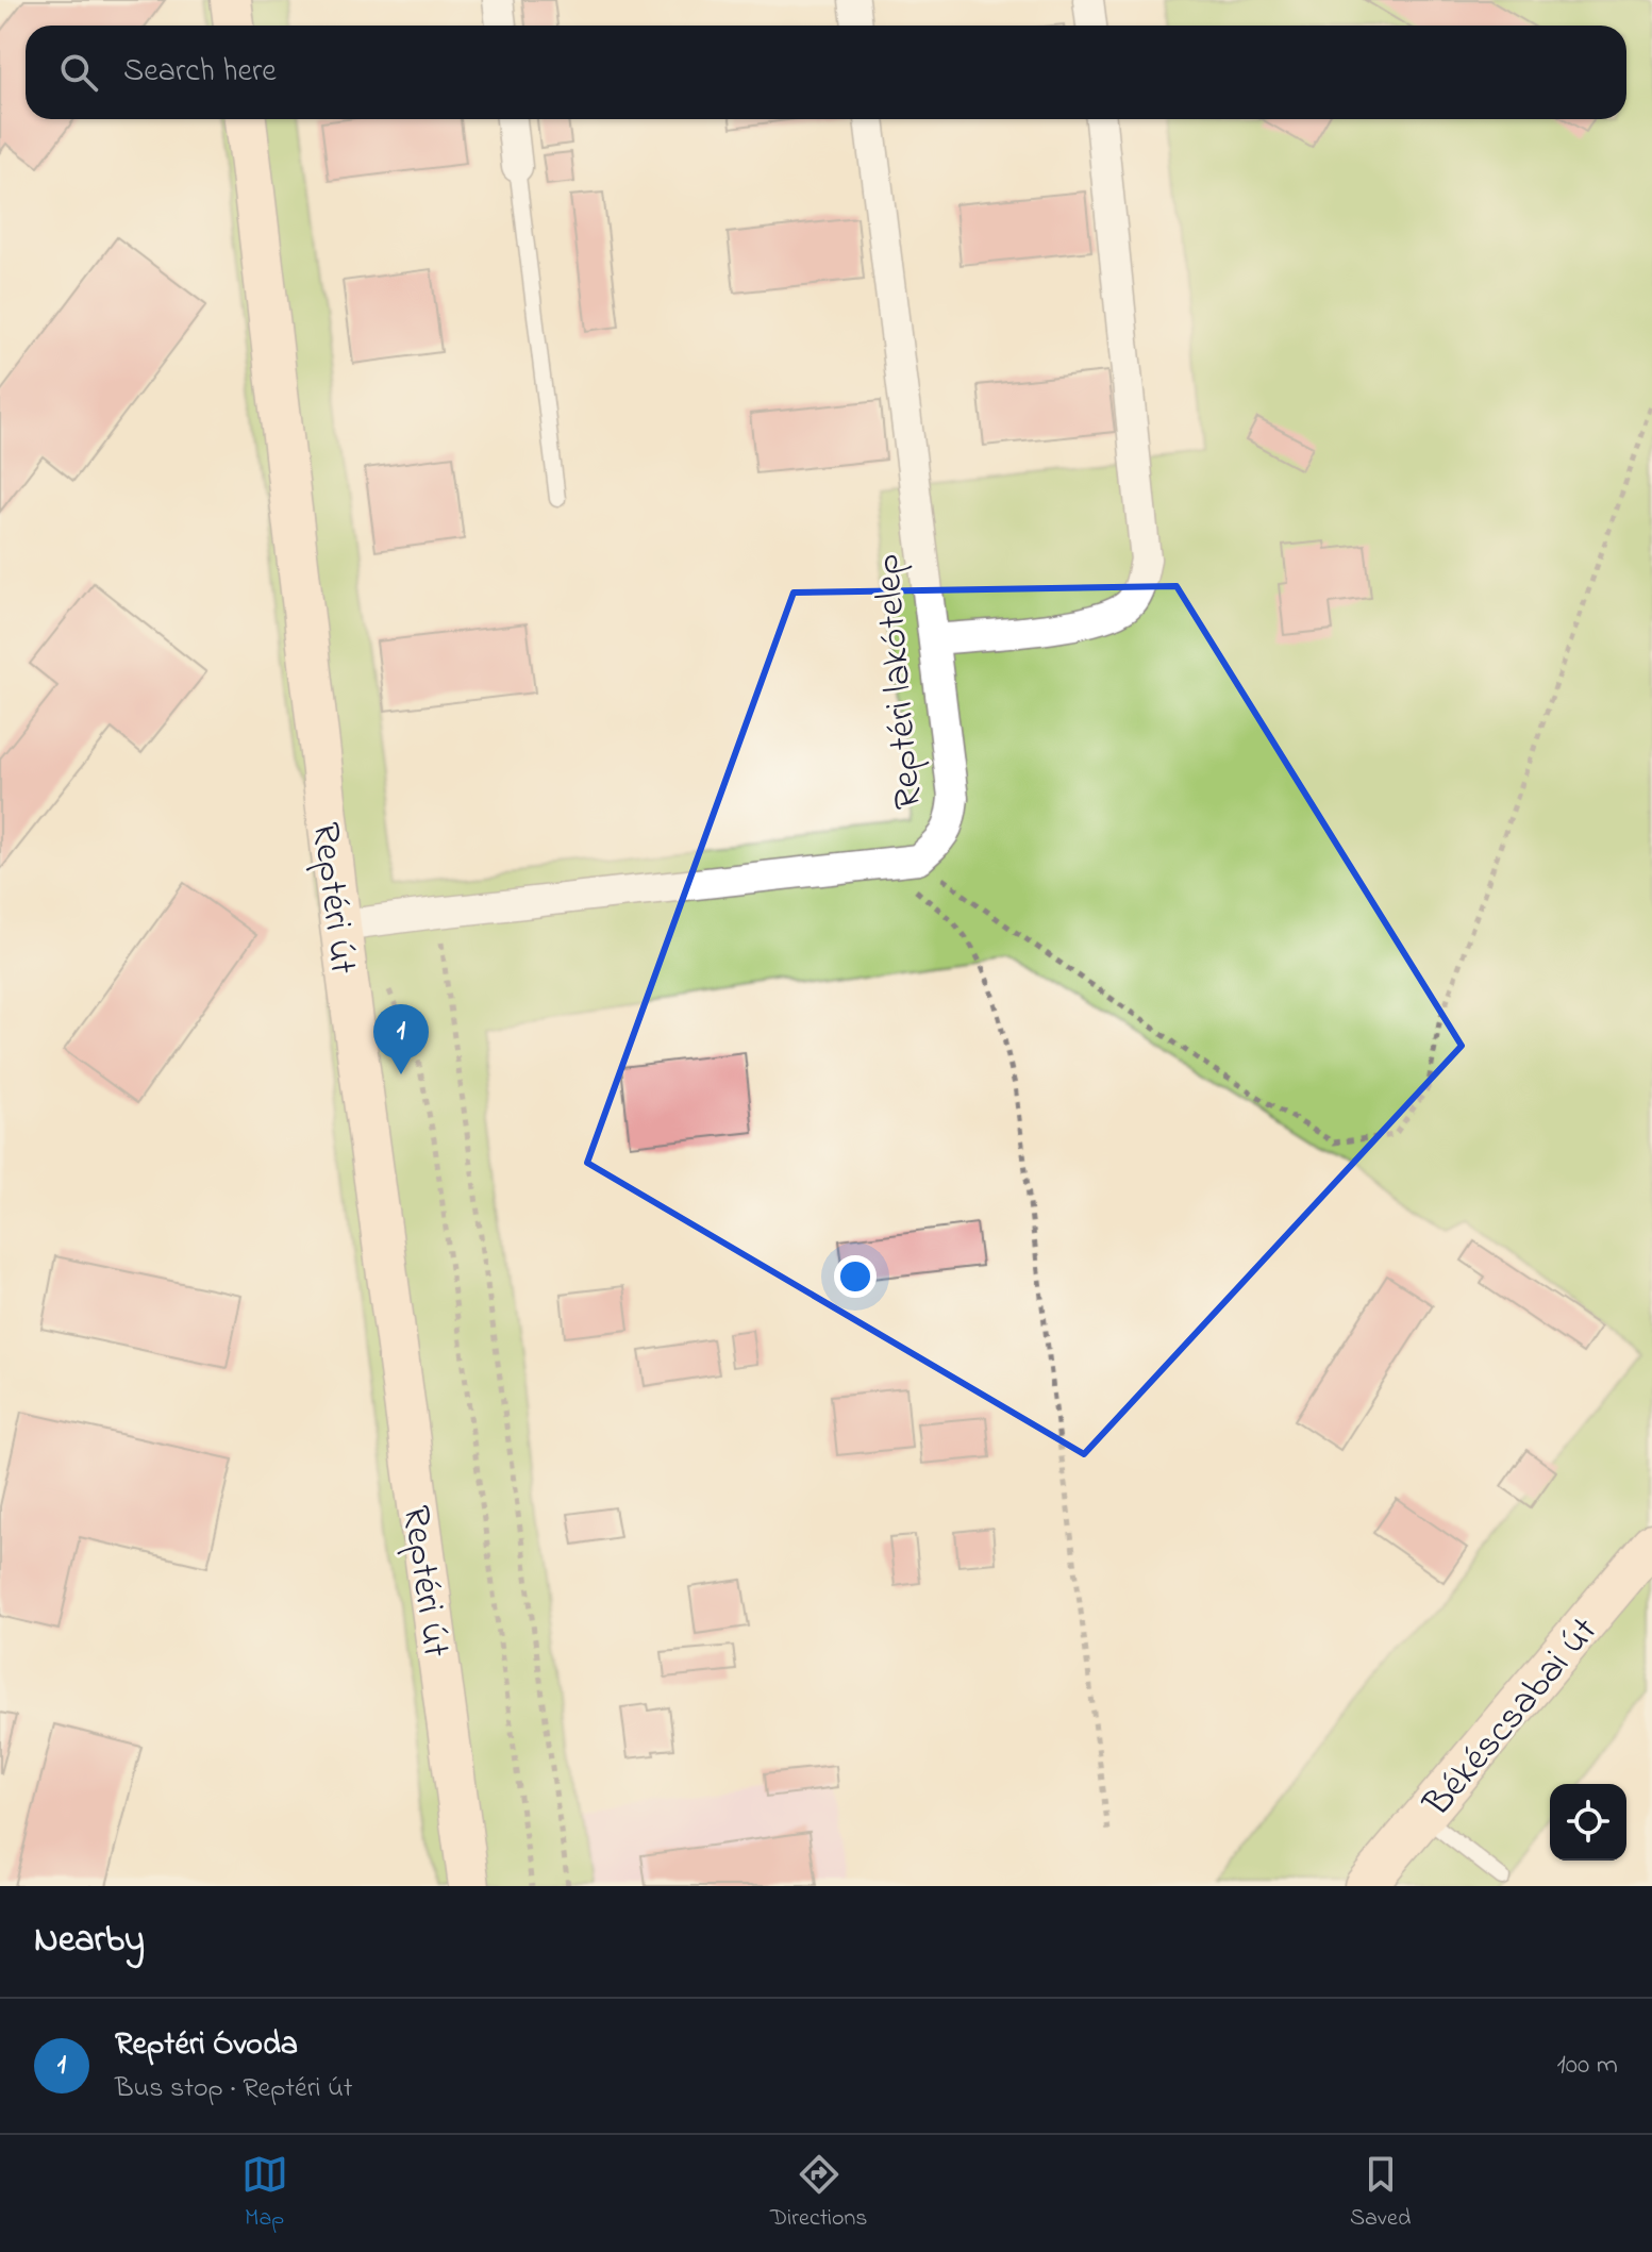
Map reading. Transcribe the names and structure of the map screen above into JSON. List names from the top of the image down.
{
  "streets": {
    "street": ["Reptéri lakótelep", "Reptéri út", "Békéscsabai út"]
  },
  "crossings": [
    ["Reptéri lakótelep", "Reptéri út"]
  ],
  "page": {
    "search": "Search here",
    "pins": "1",
    "heading": "Nearby",
    "list": [
      {
        "mark": "1",
        "name": "Reptéri Óvoda",
        "note": "Bus stop · Reptéri út",
        "value": "100 m"
      }
    ],
    "nav": ["Map", "Directions", "Saved"]
  }
}
